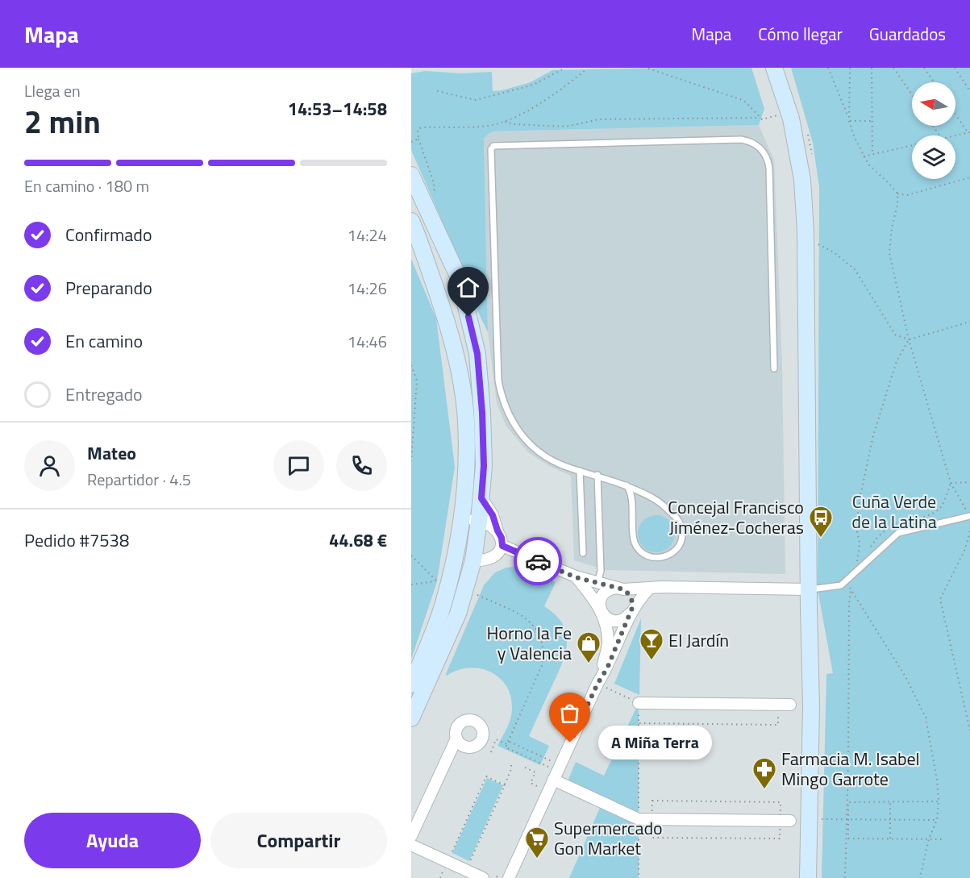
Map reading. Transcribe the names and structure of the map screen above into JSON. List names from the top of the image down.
{
  "parks": ["Cuña Verde de la Latina"],
  "places": {
    "bus stop": ["Concejal Francisco Jiménez-Cocheras"],
    "bar": ["El Jardín"],
    "shop": ["Horno la Fe y Valencia"],
    "other": ["A Miña Terra"],
    "pharmacy": ["Farmacia M. Isabel Mingo Garrote"],
    "supermarket": ["Supermercado Gon Market"]
  },
  "north": "left",
  "page": {
    "header": "Mapa",
    "nav": ["Mapa", "Cómo llegar", "Guardados"],
    "heading": ["2 min", "Llega en", "14:53–14:58"],
    "panel": [
      "Mateo",
      "Repartidor · 4.5",
      "Pedido #7538",
      "44.68 €"
    ],
    "bar": "En camino · 180 m",
    "list": [
      ["Confirmado", "14:24"],
      ["Preparando", "14:26"],
      ["En camino", "14:46"],
      "Entregado"
    ],
    "bubble": "A Miña Terra",
    "buttons": ["Ayuda", "Compartir"]
  }
}
